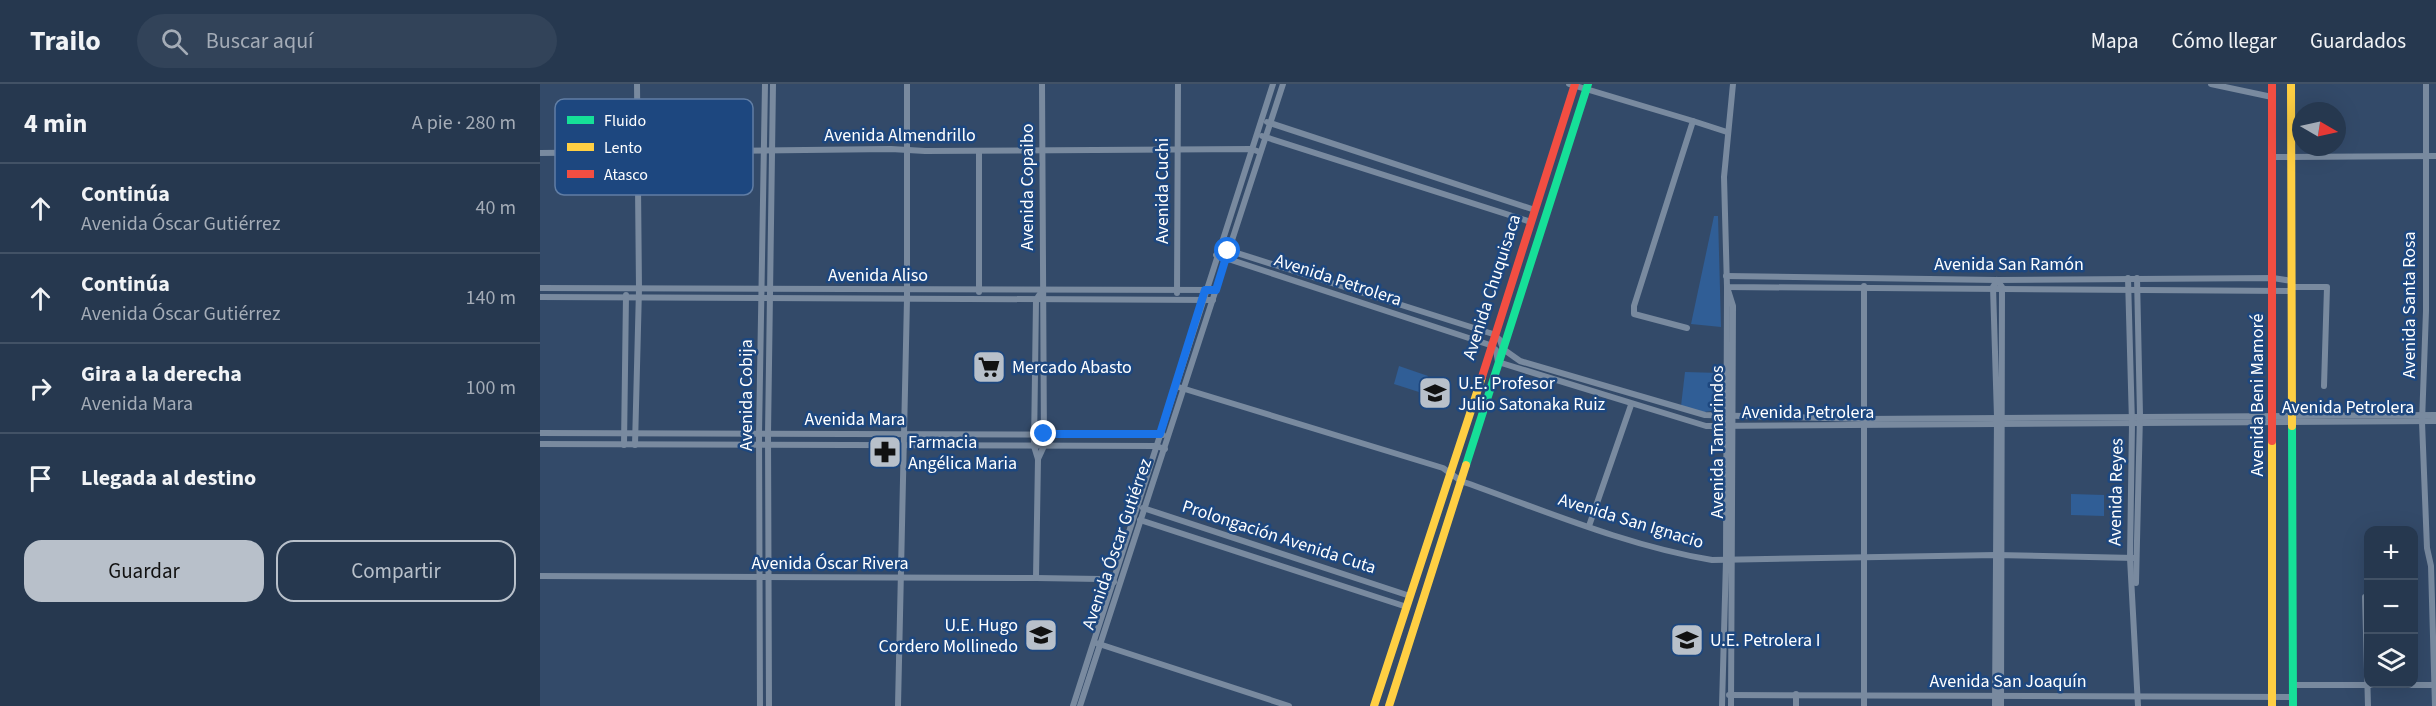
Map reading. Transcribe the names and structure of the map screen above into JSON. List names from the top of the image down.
{
  "streets": {
    "main road": ["Avenida Chuquisaca", "Avenida Beni Mamoré"],
    "street": [
      "Avenida Almendrillo",
      "Avenida Copaibo",
      "Avenida Cuchi",
      "Avenida San Ramón",
      "Avenida Aliso",
      "Avenida Petrolera",
      "Avenida Santa Rosa",
      "Avenida Cobija",
      "Avenida Mara",
      "Avenida Tamarindos",
      "Avenida Reyes",
      "Avenida San Ignacio",
      "Prolongación Avenida Cuta",
      "Avenida Óscar Gutiérrez",
      "Avenida Óscar Rivera",
      "Avenida San Joaquín"
    ]
  },
  "crossings": [
    ["Avenida Almendrillo", "Avenida Copaibo"],
    ["Avenida Almendrillo", "Avenida Cuchi"],
    ["Avenida Almendrillo", "Avenida Cobija"],
    ["Avenida Almendrillo", "Avenida Óscar Gutiérrez"],
    ["Avenida Copaibo", "Avenida Aliso"],
    ["Avenida Copaibo", "Avenida Mara"],
    ["Avenida Copaibo", "Avenida Óscar Rivera"],
    ["Avenida Cuchi", "Avenida Aliso"],
    ["Avenida San Ramón", "Avenida Beni Mamoré"],
    ["Avenida San Ramón", "Avenida Tamarindos"],
    ["Avenida San Ramón", "Avenida Reyes"],
    ["Avenida Aliso", "Avenida Cobija"],
    ["Avenida Aliso", "Avenida Óscar Gutiérrez"],
    ["Avenida Petrolera", "Avenida Chuquisaca"],
    ["Avenida Petrolera", "Avenida Santa Rosa"],
    ["Avenida Petrolera", "Avenida Beni Mamoré"],
    ["Avenida Petrolera", "Avenida Tamarindos"],
    ["Avenida Petrolera", "Avenida Reyes"],
    ["Avenida Petrolera", "Avenida Óscar Gutiérrez"],
    ["Avenida Chuquisaca", "Avenida San Ignacio"],
    ["Avenida Chuquisaca", "Prolongación Avenida Cuta"],
    ["Avenida Cobija", "Avenida Mara"],
    ["Avenida Cobija", "Avenida Óscar Rivera"],
    ["Avenida Beni Mamoré", "Avenida San Joaquín"],
    ["Avenida Mara", "Avenida Óscar Gutiérrez"],
    ["Avenida Tamarindos", "Avenida San Ignacio"],
    ["Avenida Tamarindos", "Avenida San Joaquín"],
    ["Avenida Reyes", "Avenida San Ignacio"],
    ["Avenida Reyes", "Avenida San Joaquín"],
    ["Avenida San Ignacio", "Avenida Óscar Gutiérrez"],
    ["Prolongación Avenida Cuta", "Avenida Óscar Gutiérrez"],
    ["Avenida Óscar Gutiérrez", "Avenida Óscar Rivera"]
  ],
  "places": {
    "supermarket": ["Mercado Abasto"],
    "school or university": ["U.E. Profesor Julio Satonaka Ruiz", "U.E. Hugo Cordero Mollinedo", "U.E. Petrolera I"],
    "pharmacy": ["Farmacia Angélica Maria"]
  },
  "legend": ["Fluido", "Lento", "Atasco"],
  "north": "right",
  "page": {
    "header": "Trailo",
    "search": "Buscar aquí",
    "nav": ["Mapa", "Cómo llegar", "Guardados"],
    "heading": ["4 min", "A pie · 280 m"],
    "list": [
      ["Continúa", "Avenida Óscar Gutiérrez", "40 m"],
      ["Continúa", "Avenida Óscar Gutiérrez", "140 m"],
      ["Gira a la derecha", "Avenida Mara", "100 m"],
      "Llegada al destino"
    ],
    "buttons": ["Guardar", "Compartir"],
    "map_buttons": ["+", "−"]
  }
}
